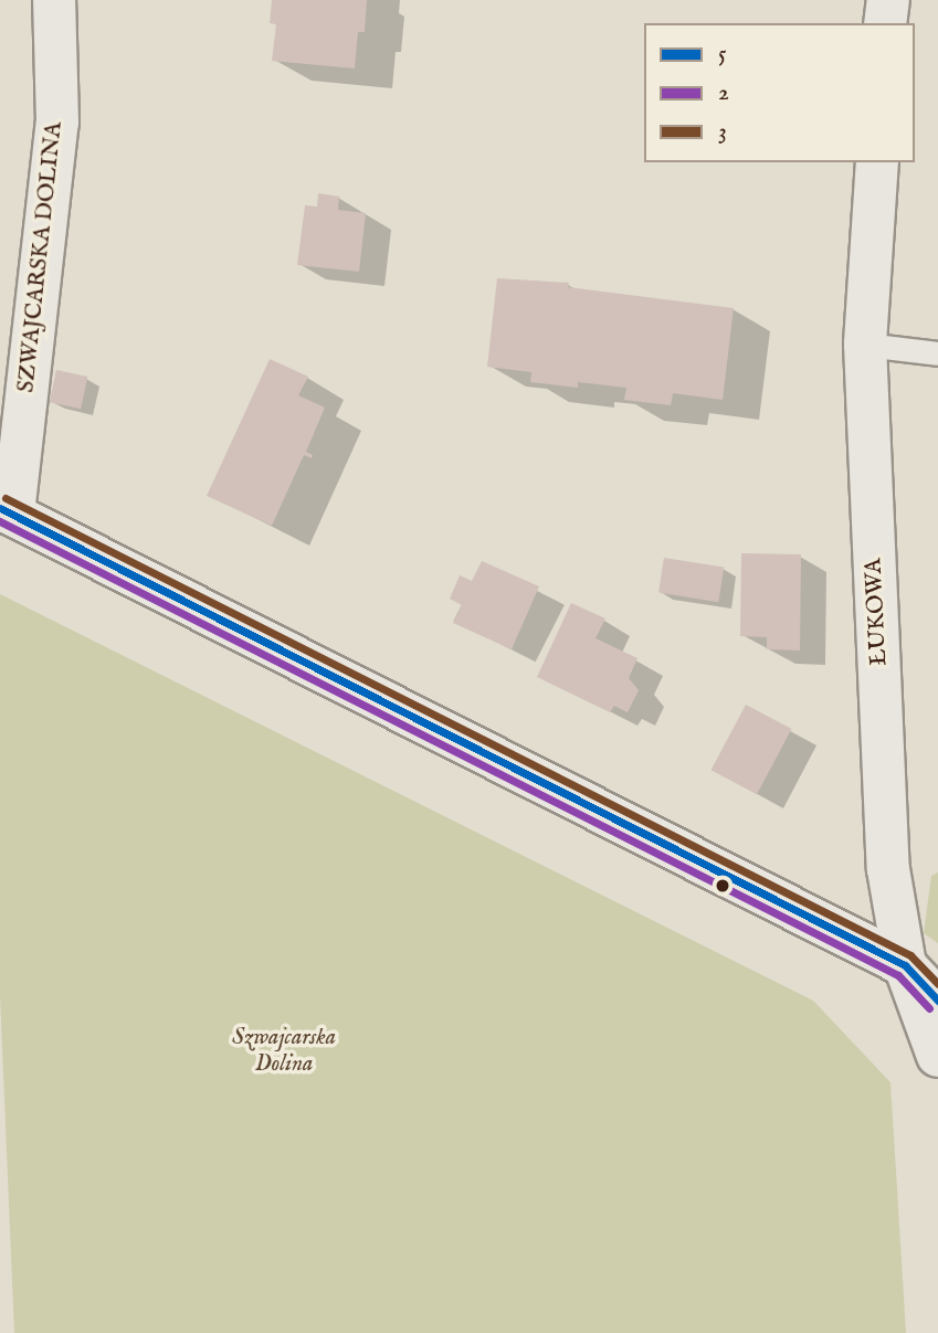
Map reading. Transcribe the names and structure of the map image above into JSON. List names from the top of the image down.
{
  "streets": {
    "street": ["SZWAJCARSKA DOLINA", "ŁUKOWA"]
  },
  "parks": ["Szwajcarska Dolina"],
  "lines": ["transit line 3", "transit line 5", "transit line 2"],
  "legend": ["5", "2", "3"]
}
